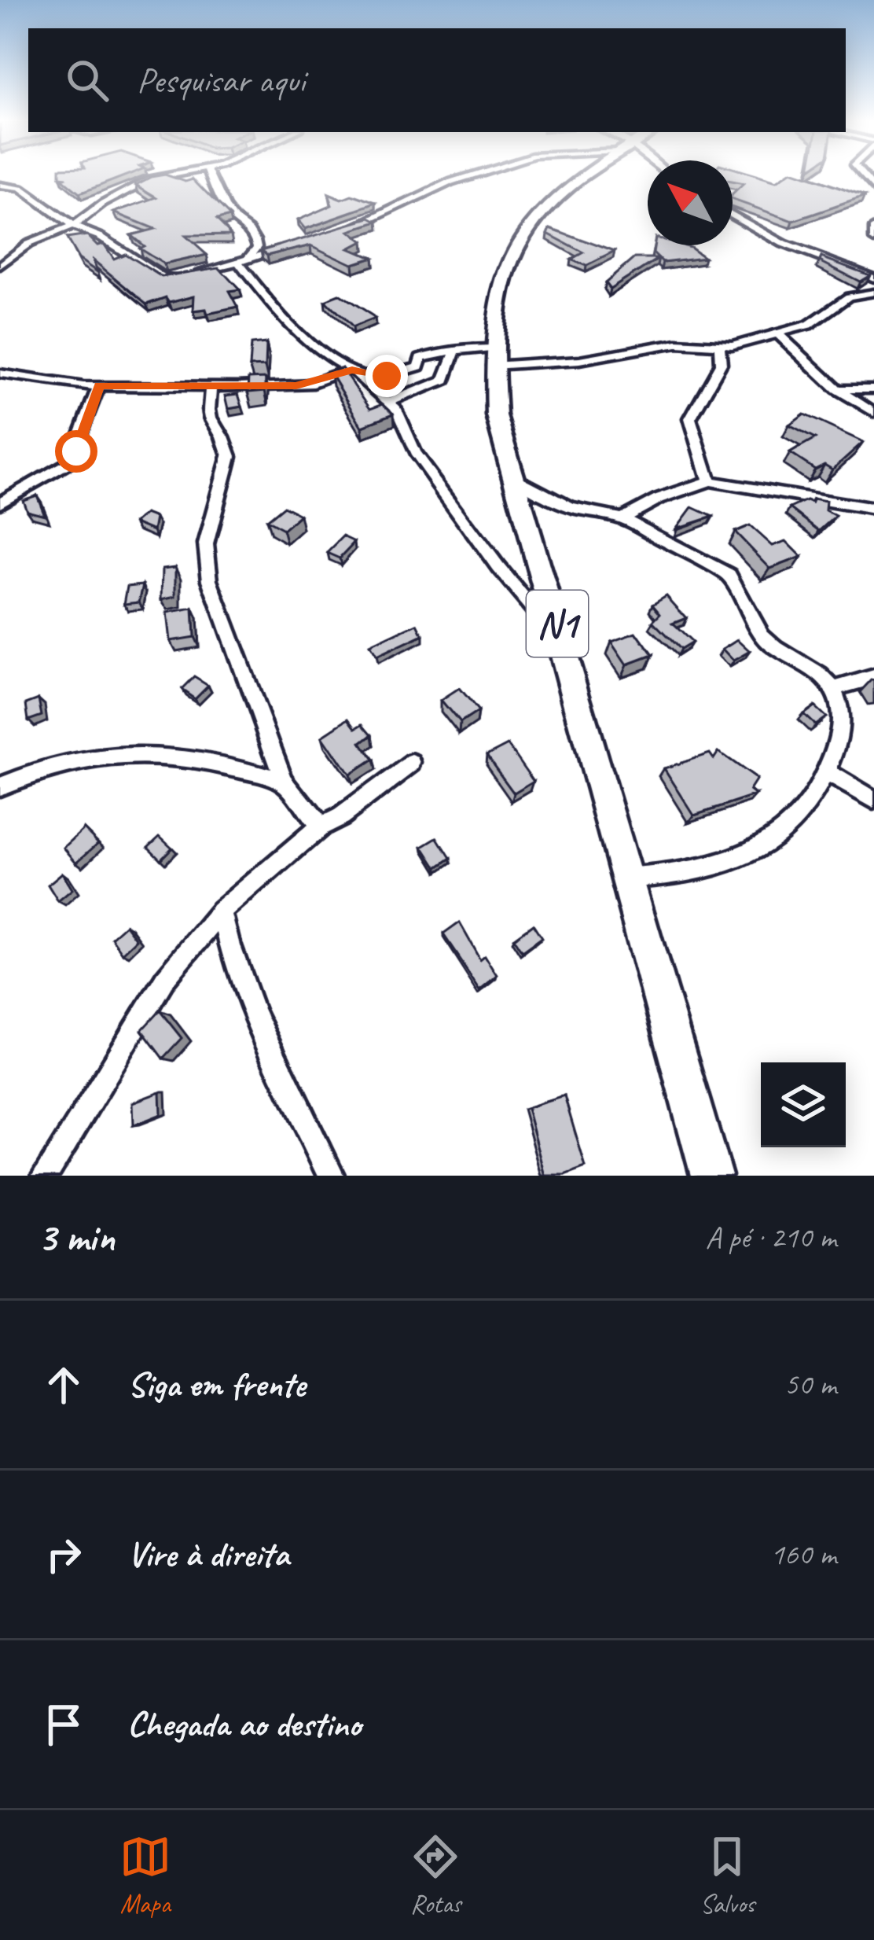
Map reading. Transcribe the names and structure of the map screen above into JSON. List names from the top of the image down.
{
  "streets": {
    "highway": ["N1"]
  },
  "north": "top left",
  "page": {
    "search": "Pesquisar aqui",
    "heading": ["3 min", "A pé · 210 m"],
    "list": [
      ["Siga em frente", "50 m"],
      ["Vire à direita", "160 m"],
      "Chegada ao destino"
    ],
    "nav": ["Mapa", "Rotas", "Salvos"]
  }
}
